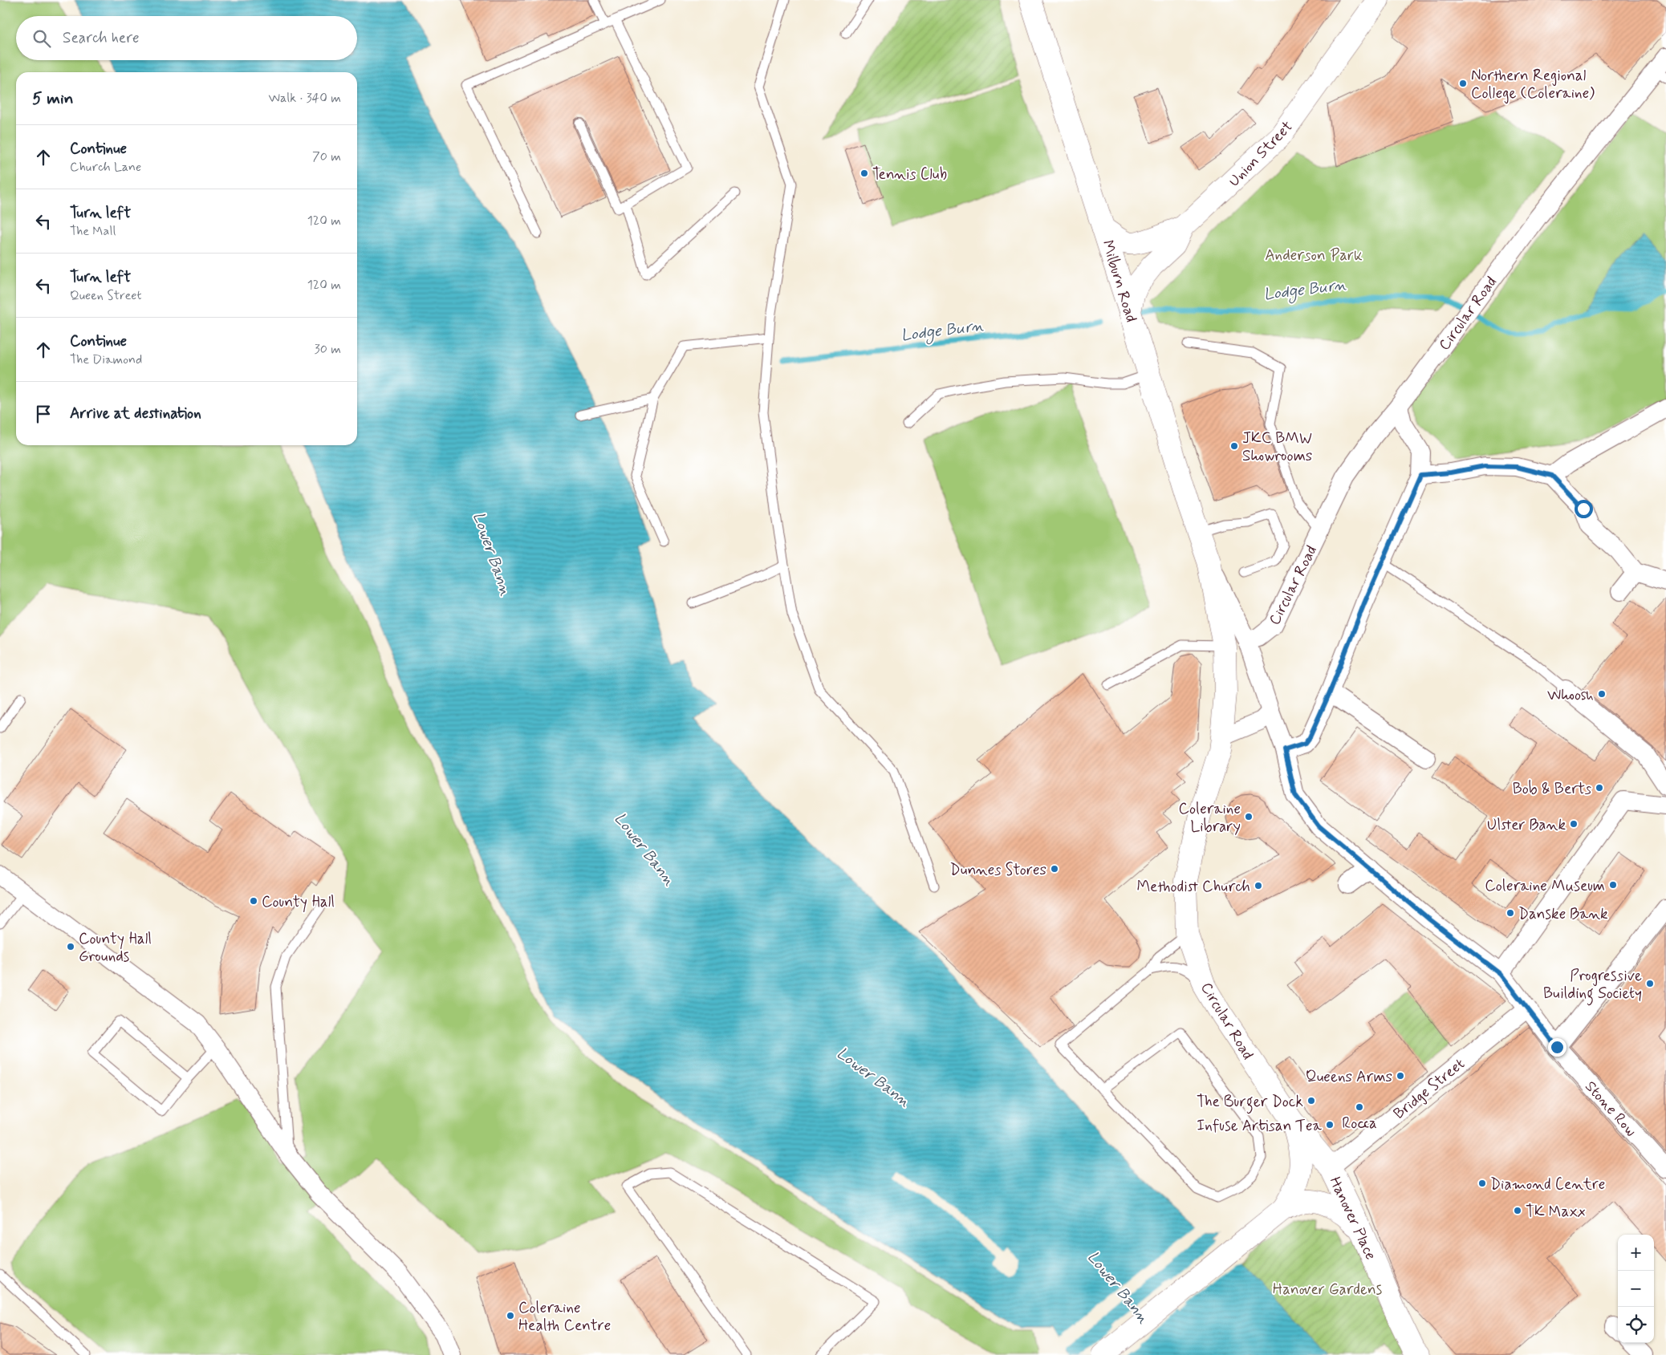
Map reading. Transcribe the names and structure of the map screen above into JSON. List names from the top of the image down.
{
  "streets": {
    "main road": [
      "Union Street",
      "Milburn Road",
      "Circular Road",
      "Hanover Place"
    ],
    "street": ["Bridge Street", "Stone Row"]
  },
  "crossings": [
    ["Union Street", "Milburn Road"],
    ["Milburn Road", "Circular Road"],
    ["Circular Road", "Bridge Street"],
    ["Circular Road", "Stone Row"],
    ["Circular Road", "Hanover Place"],
    ["Bridge Street", "Stone Row"],
    ["Bridge Street", "Hanover Place"]
  ],
  "water": ["Lodge Burn", "Lower Bann"],
  "parks": ["Anderson Park", "Hanover Gardens"],
  "places": [
    "Northern Regional College (Coleraine)",
    "Tennis Club",
    "JKC BMW Showrooms",
    "Whoosh",
    "Bob & Berts",
    "Coleraine Library",
    "Ulster Bank",
    "Dunnes Stores",
    "Coleraine Museum",
    "Methodist Church",
    "County Hall",
    "Danske Bank",
    "County Hall Grounds",
    "Progressive Building Society",
    "Queens Arms",
    "The Burger Dock",
    "Rocca",
    "Infuse Artisan Tea",
    "Diamond Centre",
    "TK Maxx",
    "Coleraine Health Centre"
  ],
  "page": {
    "search": "Search here",
    "heading": ["5 min", "Walk · 340 m"],
    "list": [
      ["Continue", "Church Lane", "70 m"],
      ["Turn left", "The Mall", "120 m"],
      ["Turn left", "Queen Street", "120 m"],
      ["Continue", "The Diamond", "30 m"],
      "Arrive at destination"
    ],
    "map_buttons": ["+", "−"]
  }
}
